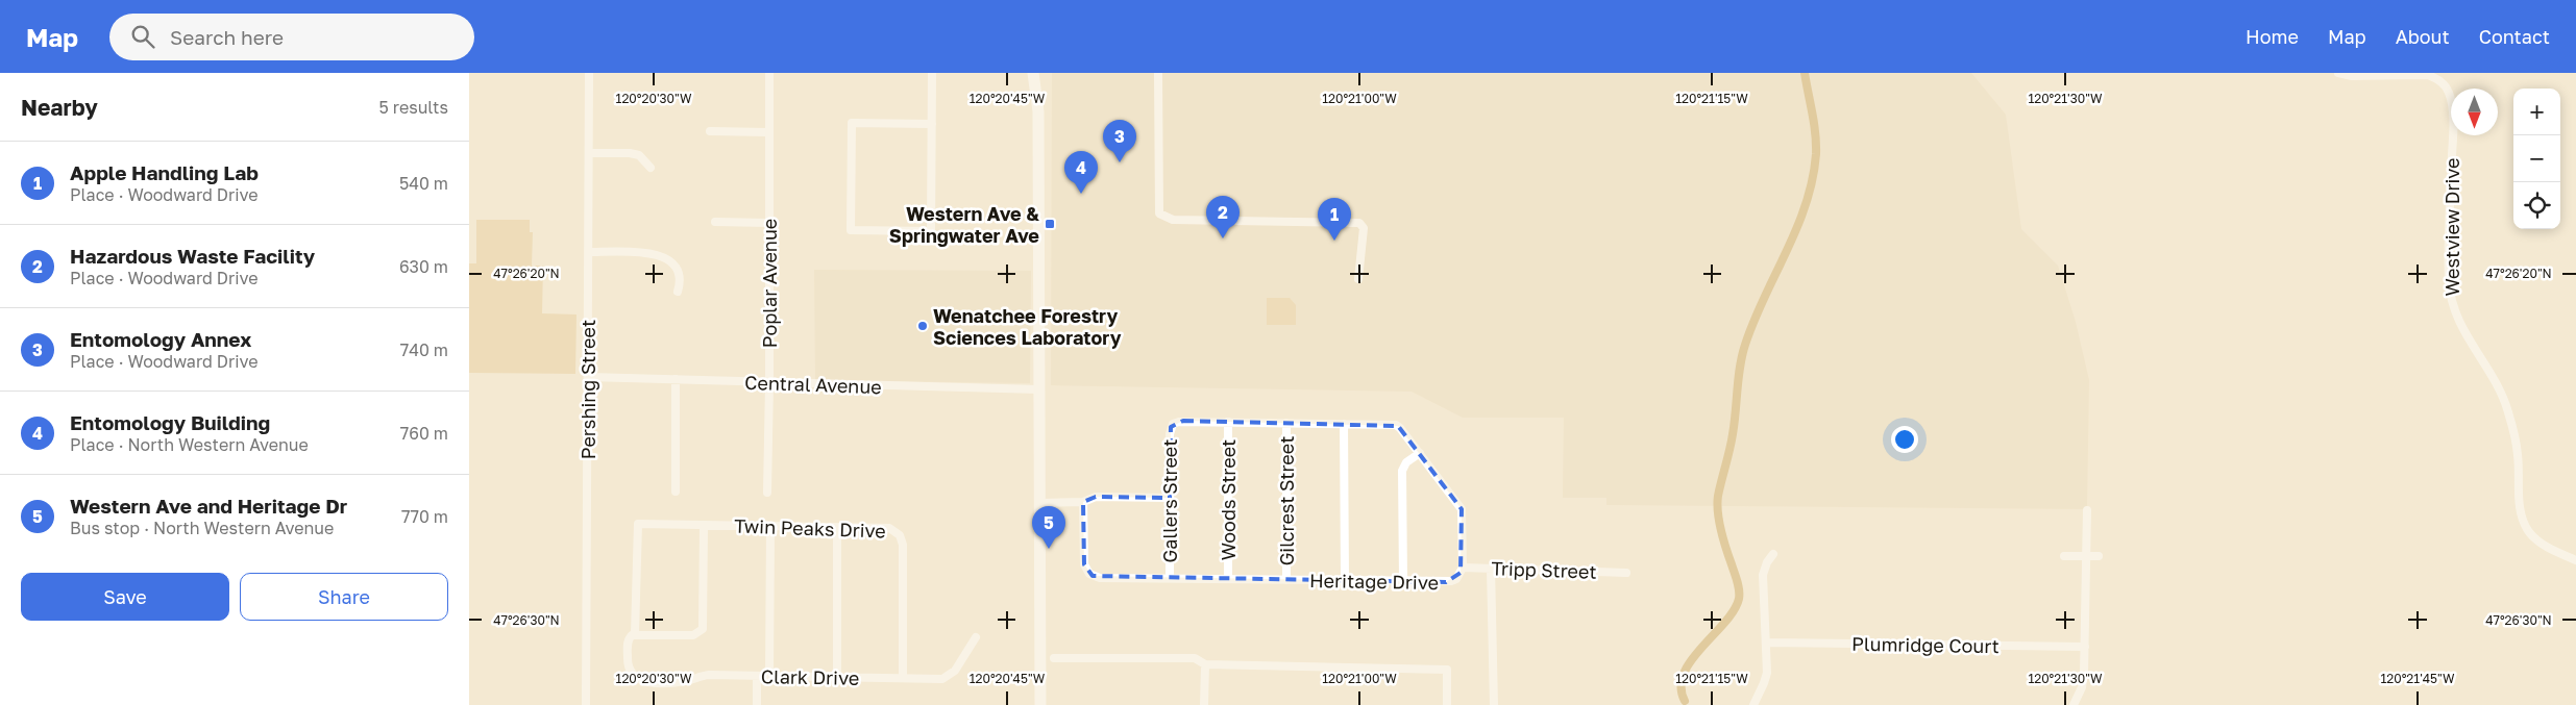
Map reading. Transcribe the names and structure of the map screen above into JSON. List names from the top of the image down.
{
  "streets": {
    "street": [
      "Westview Drive",
      "Poplar Avenue",
      "Central Avenue",
      "Pershing Street",
      "Woods Street",
      "Gallers Street",
      "Gilcrest Street",
      "Twin Peaks Drive",
      "Tripp Street",
      "Heritage Drive",
      "Plumridge Court",
      "Clark Drive"
    ]
  },
  "crossings": [
    ["Poplar Avenue", "Central Avenue"],
    ["Central Avenue", "Pershing Street"],
    ["Woods Street", "Heritage Drive"],
    ["Gallers Street", "Heritage Drive"],
    ["Gilcrest Street", "Heritage Drive"],
    ["Twin Peaks Drive", "Clark Drive"],
    ["Tripp Street", "Heritage Drive"]
  ],
  "places": {
    "transit": ["Western Ave & Springwater Ave"],
    "other": ["Wenatchee Forestry Sciences Laboratory"]
  },
  "north": "bottom",
  "page": {
    "header": "Map",
    "search": "Search here",
    "nav": [
      "Home",
      "Map",
      "About",
      "Contact"
    ],
    "heading": ["Nearby", "5 results"],
    "map_buttons": ["+", "−"],
    "pins": [
      "3",
      "4",
      "2",
      "1",
      "5"
    ],
    "list": [
      {
        "mark": "1",
        "name": "Apple Handling Lab",
        "note": "Place · Woodward Drive",
        "value": "540 m"
      },
      {
        "mark": "2",
        "name": "Hazardous Waste Facility",
        "note": "Place · Woodward Drive",
        "value": "630 m"
      },
      {
        "mark": "3",
        "name": "Entomology Annex",
        "note": "Place · Woodward Drive",
        "value": "740 m"
      },
      {
        "mark": "4",
        "name": "Entomology Building",
        "note": "Place · North Western Avenue",
        "value": "760 m"
      },
      {
        "mark": "5",
        "name": "Western Ave and Heritage Dr",
        "note": "Bus stop · North Western Avenue",
        "value": "770 m"
      }
    ],
    "buttons": ["Save", "Share"]
  },
  "coordinates": [
    "120°20'30\"W",
    "120°20'45\"W",
    "120°21'00\"W",
    "120°21'15\"W",
    "120°21'30\"W",
    "47°26'20\"N",
    "47°26'30\"N",
    "120°21'45\"W"
  ]
}
